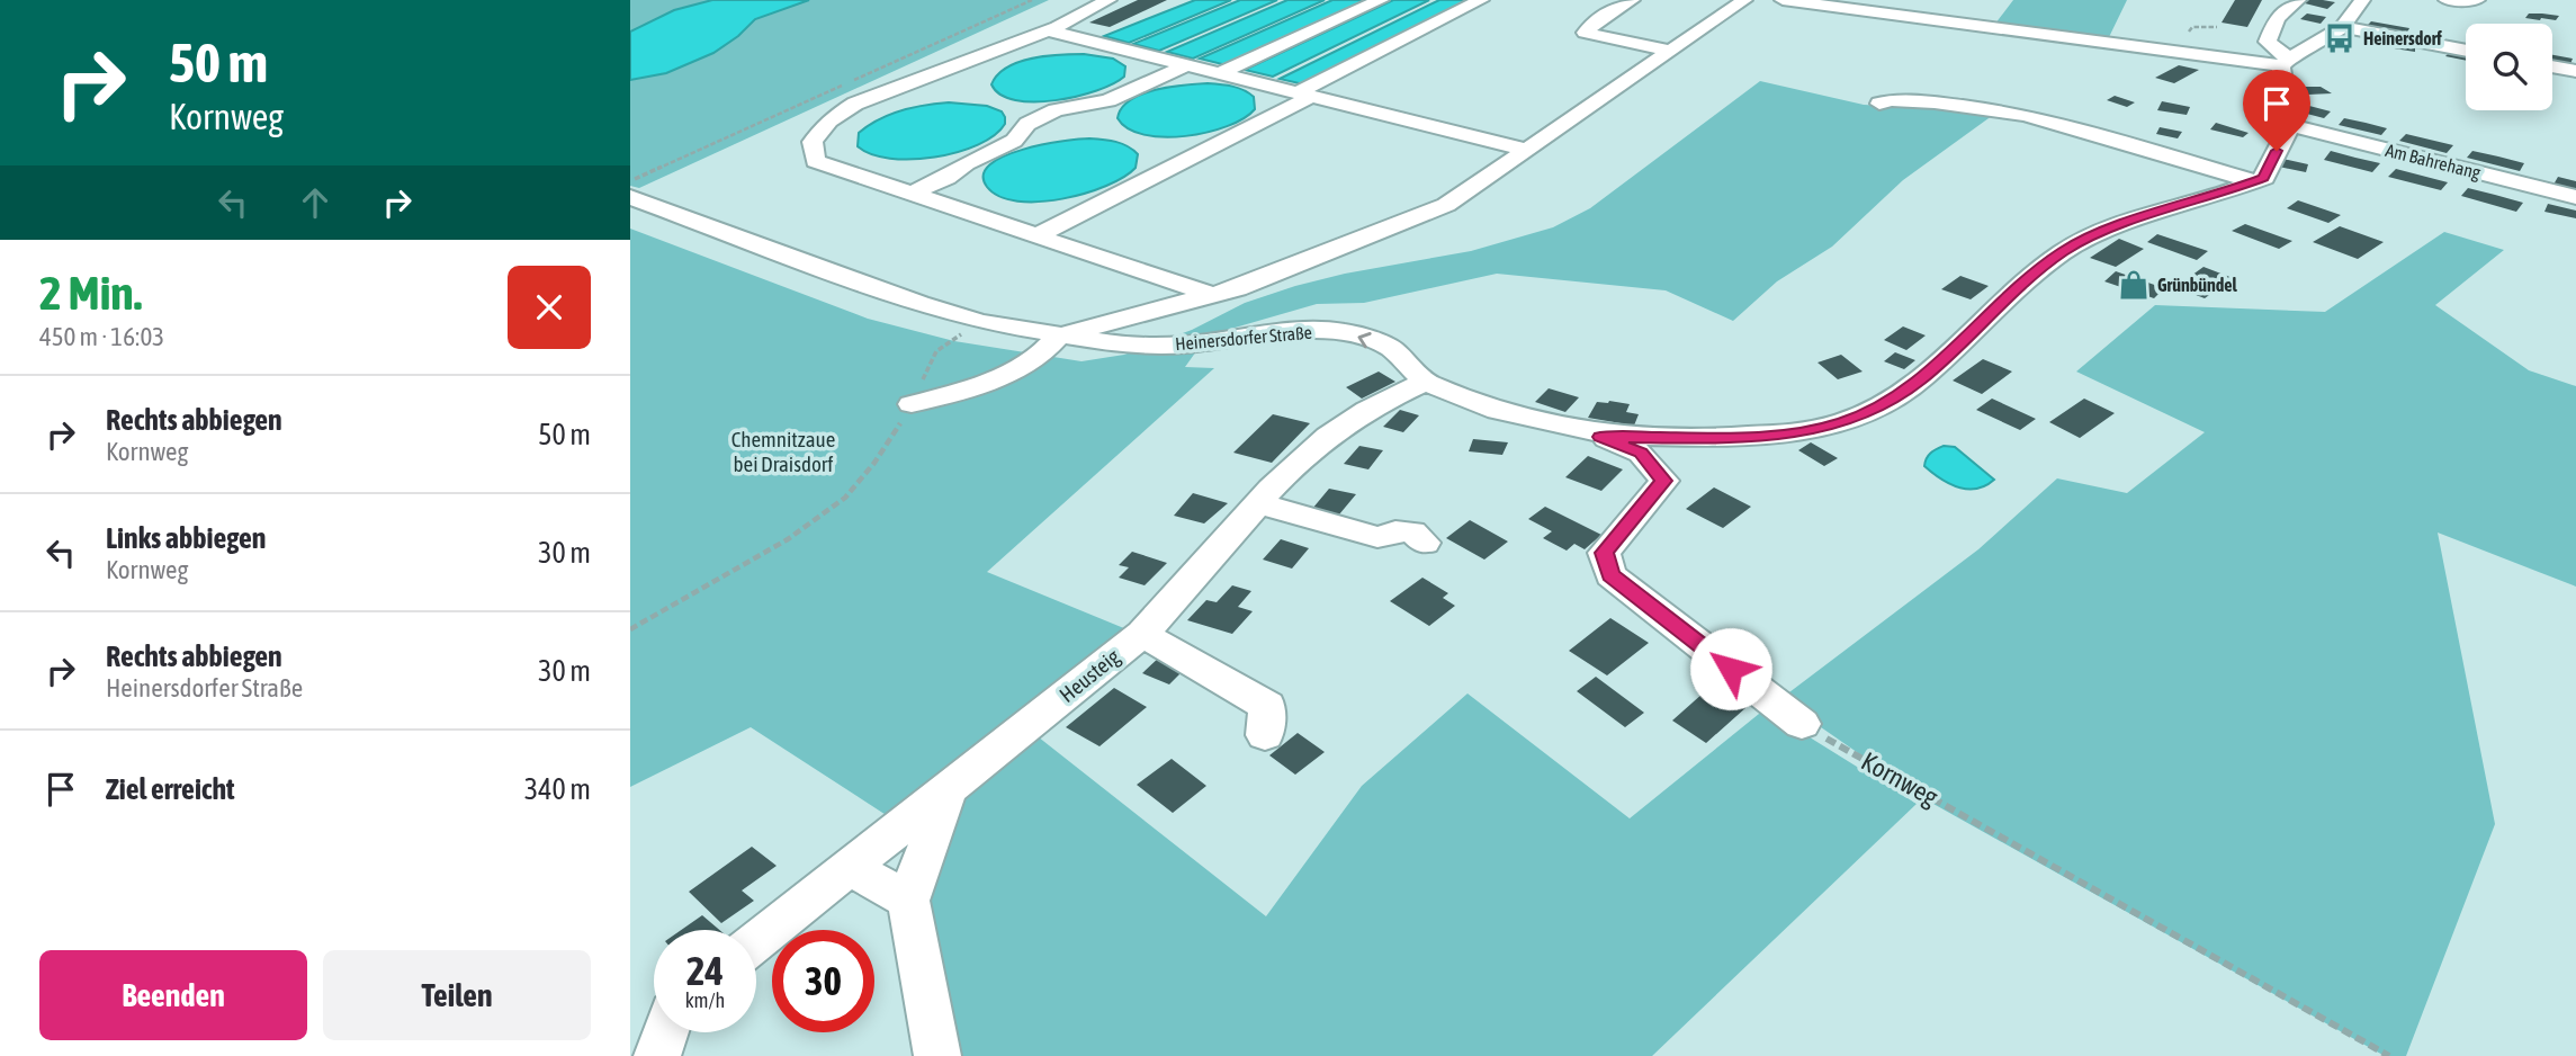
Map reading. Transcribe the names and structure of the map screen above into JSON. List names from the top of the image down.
{
  "streets": {
    "street": ["Am Bahrehang", "Heinersdorfer Straße", "Heusteig"],
    "path": ["Kornweg"]
  },
  "crossings": [
    ["Heinersdorfer Straße", "Heusteig"]
  ],
  "parks": ["Chemnitzaue bei Draisdorf"],
  "places": {
    "bus stop": ["Heinersdorf"],
    "shop": ["Grünbündel"]
  },
  "page": {
    "turn": ["50 m", "Kornweg"],
    "heading": ["2 Min.", "450 m · 16:03"],
    "list": [
      {
        "name": "Rechts abbiegen",
        "note": "Kornweg",
        "value": "50 m"
      },
      {
        "name": "Links abbiegen",
        "note": "Kornweg",
        "value": "30 m"
      },
      {
        "name": "Rechts abbiegen",
        "note": "Heinersdorfer Straße",
        "value": "30 m"
      },
      {
        "name": "Ziel erreicht",
        "value": "340 m"
      }
    ],
    "speed": "24 km/h",
    "limit": "30",
    "buttons": ["Beenden", "Teilen"]
  }
}
